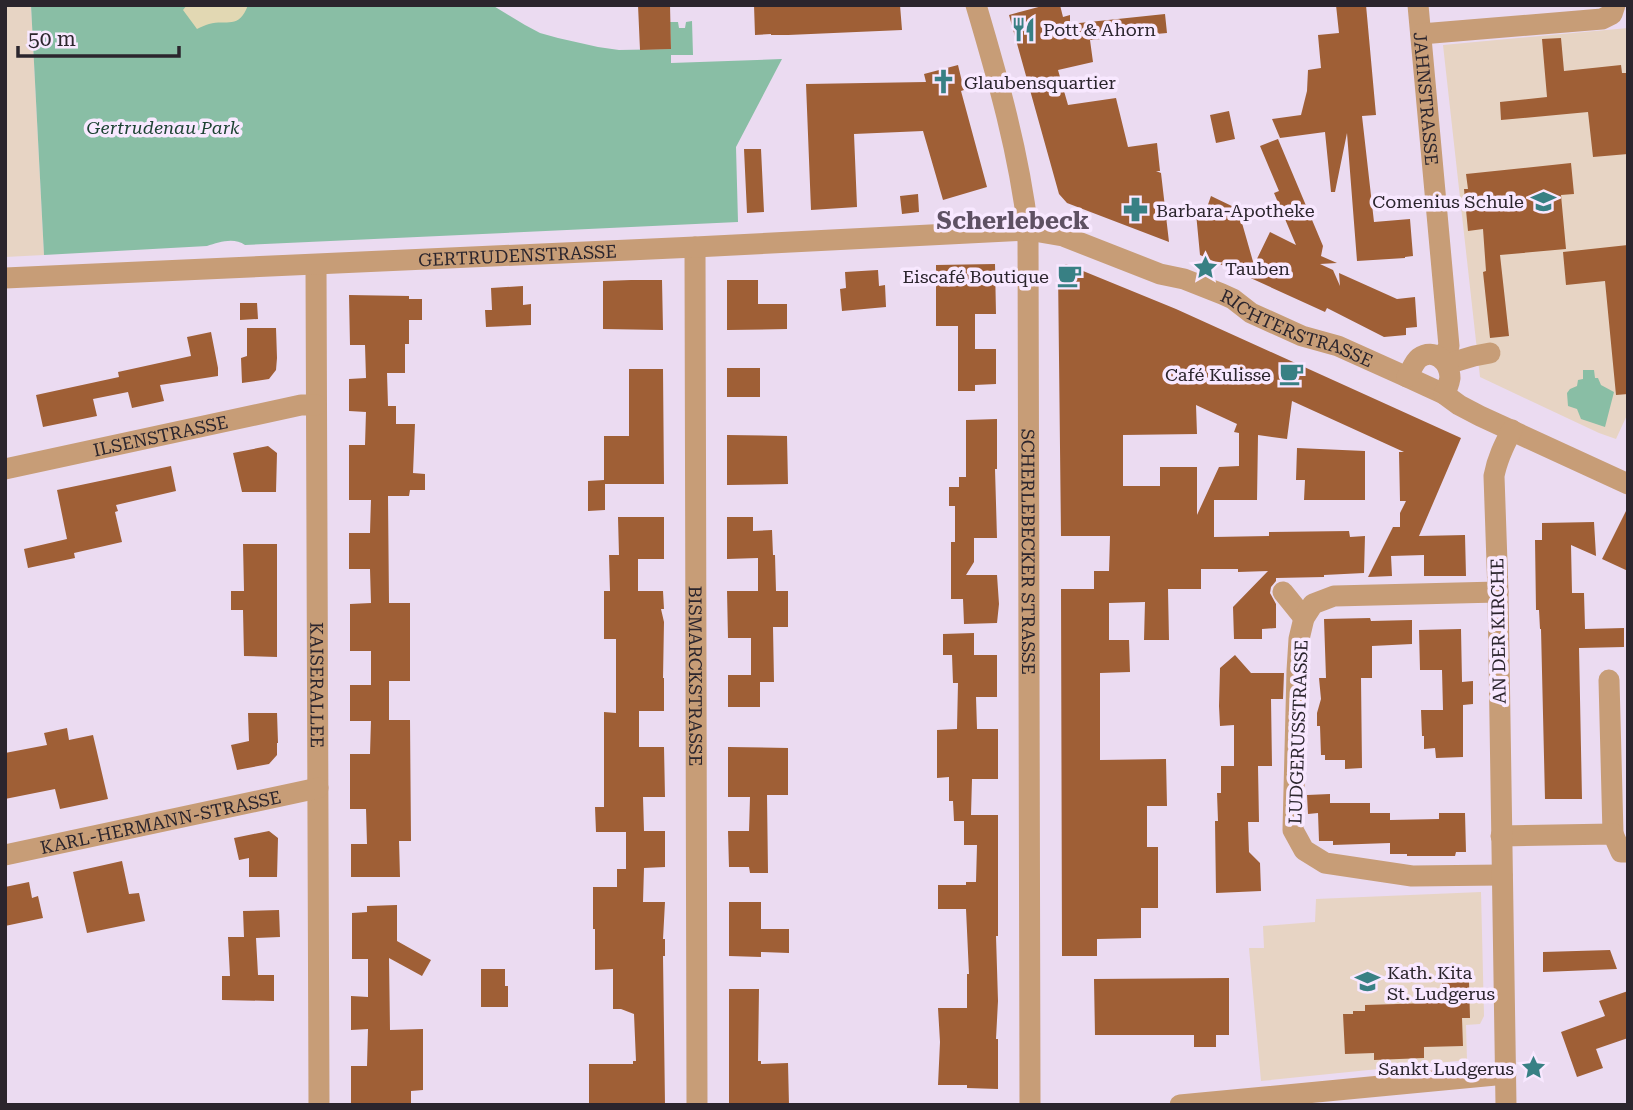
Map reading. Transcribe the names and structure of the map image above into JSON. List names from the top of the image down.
{
  "streets": {
    "street": [
      "JAHNSTRASSE",
      "GERTRUDENSTRASSE",
      "RICHTERSTRASSE",
      "ILSENSTRASSE",
      "SCHERLEBECKER STRASSE",
      "AN DER KIRCHE",
      "BISMARCKSTRASSE",
      "KAISERALLEE",
      "LUDGERUSSTRASSE",
      "KARL-HERMANN-STRASSE"
    ]
  },
  "crossings": [
    ["GERTRUDENSTRASSE", "RICHTERSTRASSE"],
    ["GERTRUDENSTRASSE", "SCHERLEBECKER STRASSE"],
    ["GERTRUDENSTRASSE", "BISMARCKSTRASSE"],
    ["GERTRUDENSTRASSE", "KAISERALLEE"],
    ["RICHTERSTRASSE", "SCHERLEBECKER STRASSE"],
    ["RICHTERSTRASSE", "AN DER KIRCHE"],
    ["ILSENSTRASSE", "KAISERALLEE"],
    ["AN DER KIRCHE", "LUDGERUSSTRASSE"],
    ["KAISERALLEE", "KARL-HERMANN-STRASSE"]
  ],
  "districts": ["Scherlebeck"],
  "parks": ["Gertrudenau Park"],
  "places": {
    "restaurant": ["Pott & Ahorn"],
    "church": ["Glaubensquartier"],
    "school or university": ["Comenius Schule", "Kath. Kita St. Ludgerus"],
    "pharmacy": ["Barbara-Apotheke"],
    "place": ["Tauben", "Sankt Ludgerus"],
    "cafe": ["Eiscafé Boutique", "Café Kulisse"]
  },
  "scale_bar": "50 m"
}
